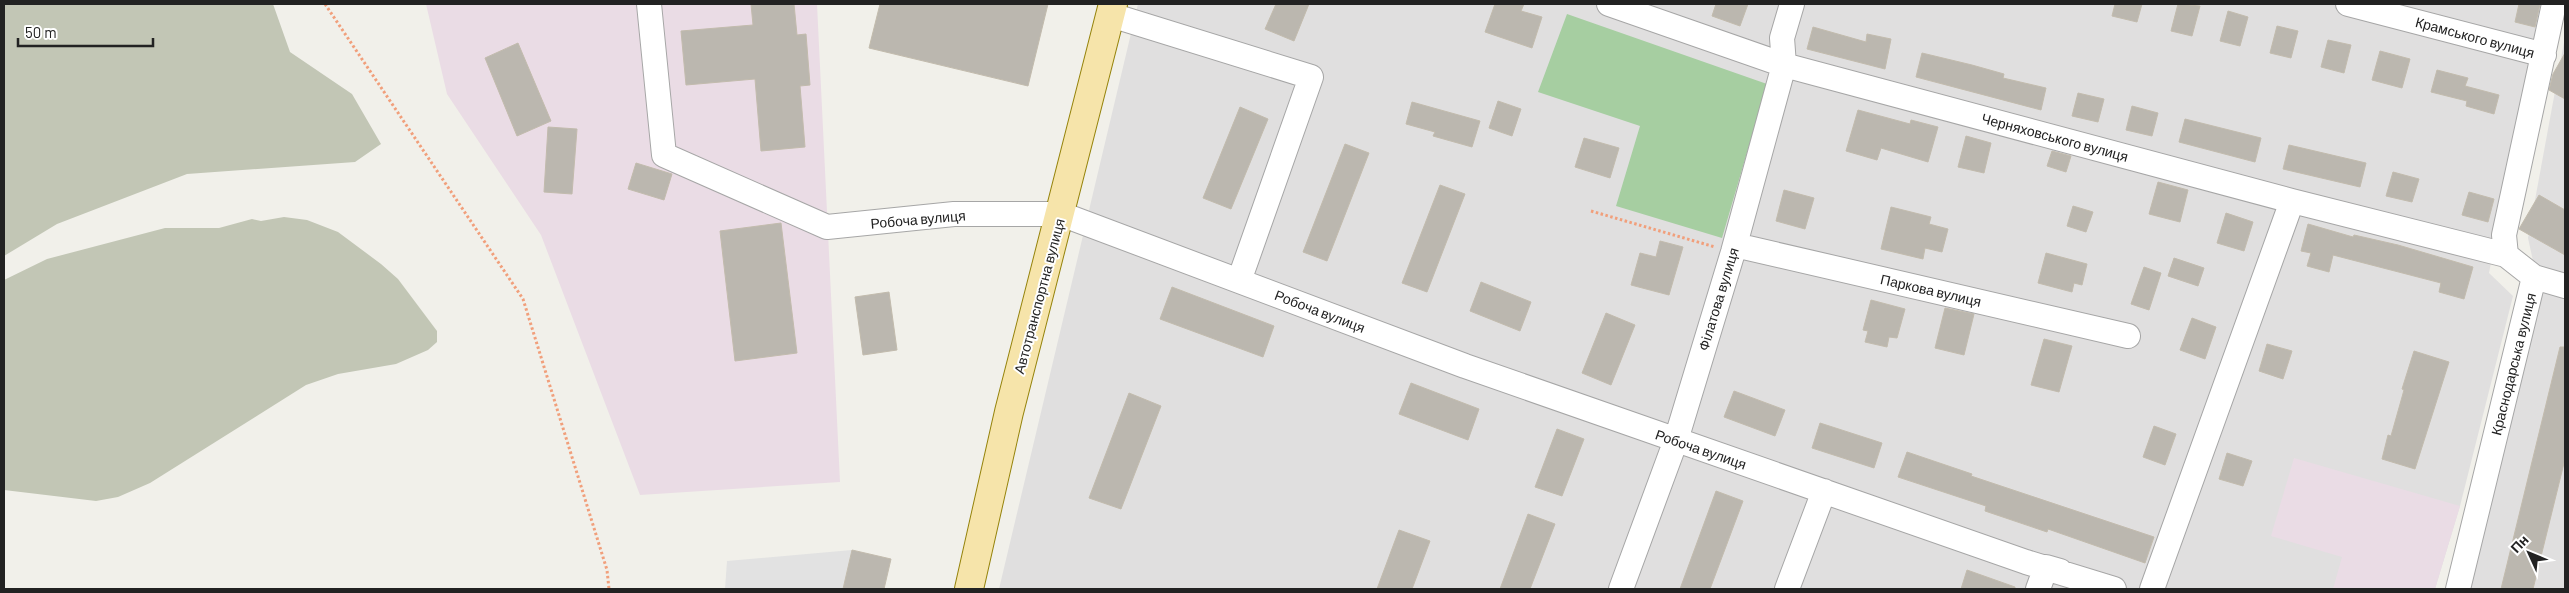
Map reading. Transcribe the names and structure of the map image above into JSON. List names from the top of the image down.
{
  "streets": {
    "main road": ["Автотранспортна вулиця"],
    "street": [
      "Крамського вулиця",
      "Черняховського вулиця",
      "Робоча вулиця",
      "Паркова вулиця",
      "Філатова вулиця",
      "Краснодарська вулиця"
    ]
  },
  "crossings": [
    ["Черняховського вулиця", "Філатова вулиця"],
    ["Черняховського вулиця", "Краснодарська вулиця"],
    ["Робоча вулиця", "Автотранспортна вулиця"],
    ["Робоча вулиця", "Філатова вулиця"],
    ["Паркова вулиця", "Філатова вулиця"]
  ],
  "scale_bar": "50 m",
  "north": "top left"
}
